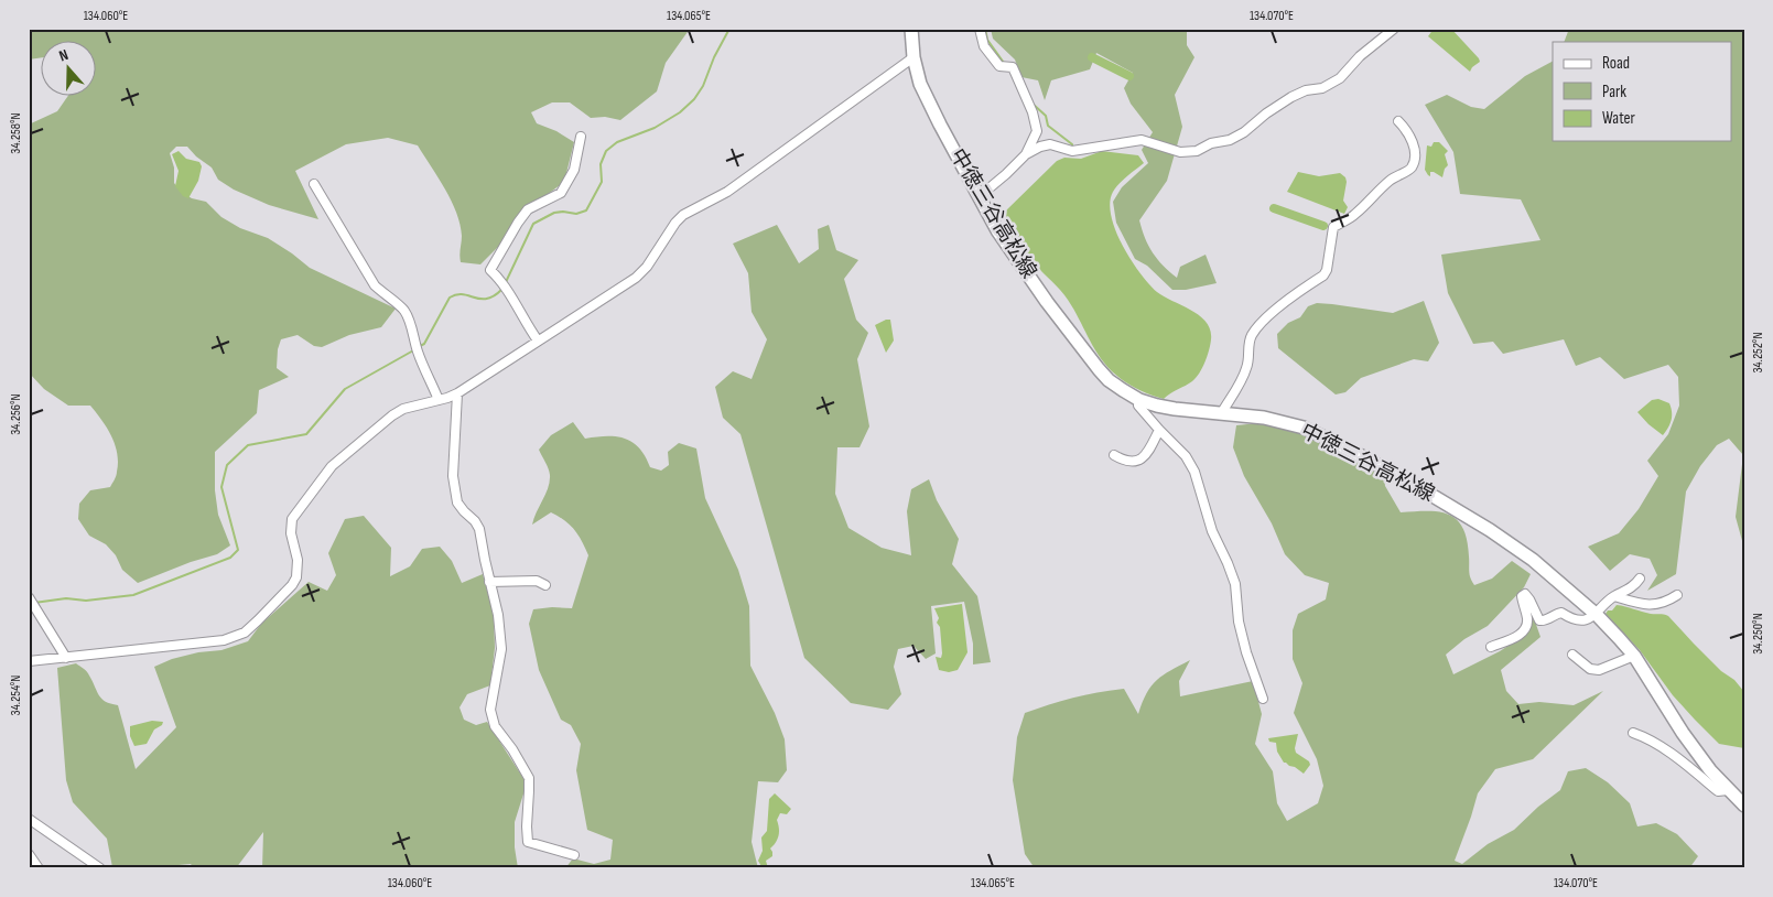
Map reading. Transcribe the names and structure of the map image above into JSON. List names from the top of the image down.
{
  "streets": {
    "main road": ["中徳三谷高松線"]
  },
  "legend": ["Road", "Park", "Water"],
  "north": "top",
  "coordinates": [
    "134.060°E",
    "134.065°E",
    "134.070°E",
    "34.258°N",
    "34.252°N",
    "34.256°N",
    "34.250°N",
    "34.254°N"
  ]
}
